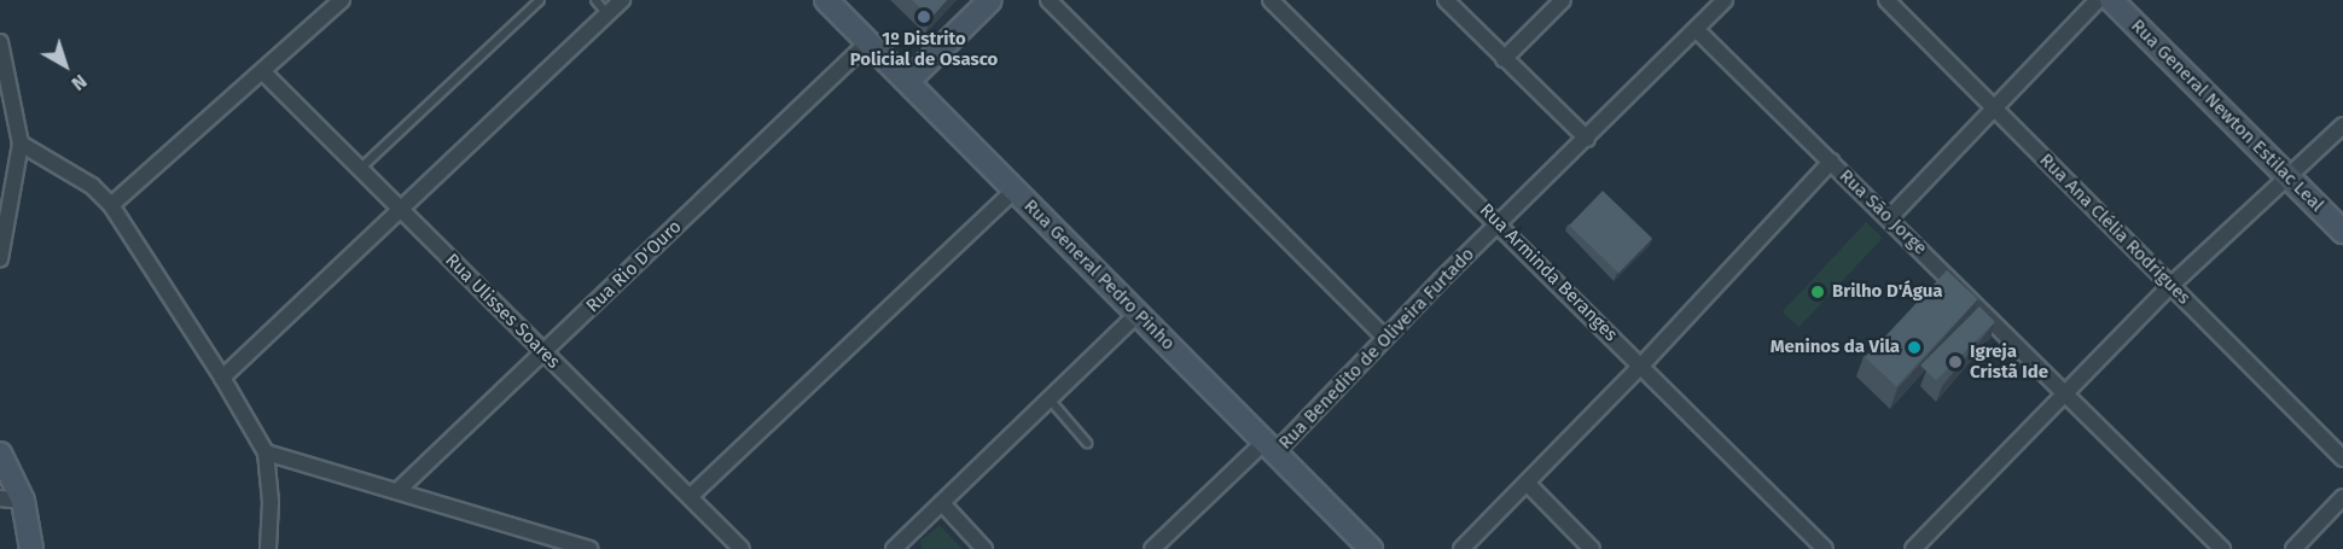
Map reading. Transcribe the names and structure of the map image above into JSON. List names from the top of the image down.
{
  "streets": {
    "street": [
      "Rua General Newton Estilac Leal",
      "Rua São Jorge",
      "Rua Ana Clélia Rodrigues",
      "Rua Rio D'Ouro",
      "Rua Arminda Beranges",
      "Rua General Pedro Pinho",
      "Rua Ulisses Soares",
      "Rua Benedito de Oliveira Furtado"
    ]
  },
  "crossings": [
    ["Rua São Jorge", "Rua Benedito de Oliveira Furtado"],
    ["Rua Rio D'Ouro", "Rua General Pedro Pinho"],
    ["Rua Rio D'Ouro", "Rua Ulisses Soares"],
    ["Rua Arminda Beranges", "Rua Benedito de Oliveira Furtado"],
    ["Rua General Pedro Pinho", "Rua Benedito de Oliveira Furtado"]
  ],
  "places": [
    "1º Distrito Policial de Osasco",
    "Brilho D'Água",
    "Meninos da Vila",
    "Igreja Cristã Ide"
  ],
  "north": "bottom right"
}
